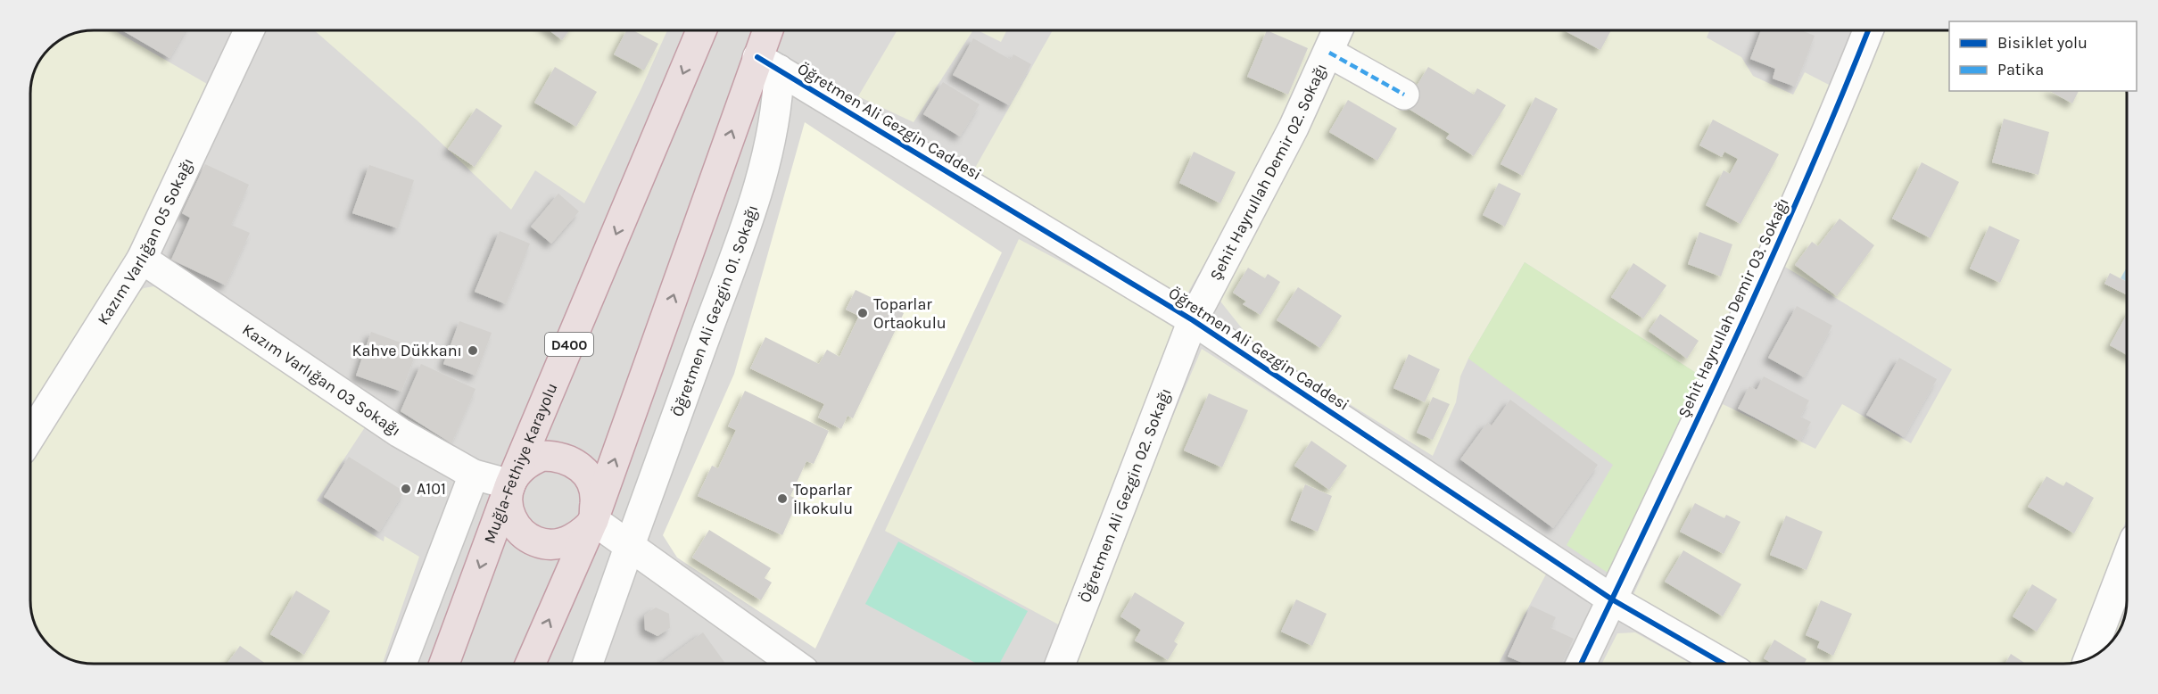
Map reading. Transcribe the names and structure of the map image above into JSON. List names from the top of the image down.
{
  "streets": {
    "highway": ["D400", "Muğla-Fethiye Karayolu"],
    "street": [
      "Öğretmen Ali Gezgin Caddesi",
      "Şehit Hayrullah Demir 02. Sokağı",
      "Kazım Varlığan 05 Sokağı",
      "Şehit Hayrullah Demir 03. Sokağı",
      "Öğretmen Ali Gezgin 01. Sokağı",
      "Kazım Varlığan 03 Sokağı",
      "Öğretmen Ali Gezgin 02. Sokağı"
    ]
  },
  "crossings": [
    ["Öğretmen Ali Gezgin Caddesi", "Şehit Hayrullah Demir 02. Sokağı"],
    ["Öğretmen Ali Gezgin Caddesi", "Şehit Hayrullah Demir 03. Sokağı"],
    ["Öğretmen Ali Gezgin Caddesi", "Öğretmen Ali Gezgin 01. Sokağı"],
    ["Öğretmen Ali Gezgin Caddesi", "Öğretmen Ali Gezgin 02. Sokağı"],
    ["Şehit Hayrullah Demir 02. Sokağı", "Öğretmen Ali Gezgin 02. Sokağı"],
    ["Kazım Varlığan 05 Sokağı", "Kazım Varlığan 03 Sokağı"],
    ["Kazım Varlığan 03 Sokağı", "Muğla-Fethiye Karayolu"]
  ],
  "places": [
    "Toparlar Ortaokulu",
    "Kahve Dükkanı",
    "A101",
    "Toparlar İlkokulu"
  ],
  "legend": ["Bisiklet yolu", "Patika"]
}
